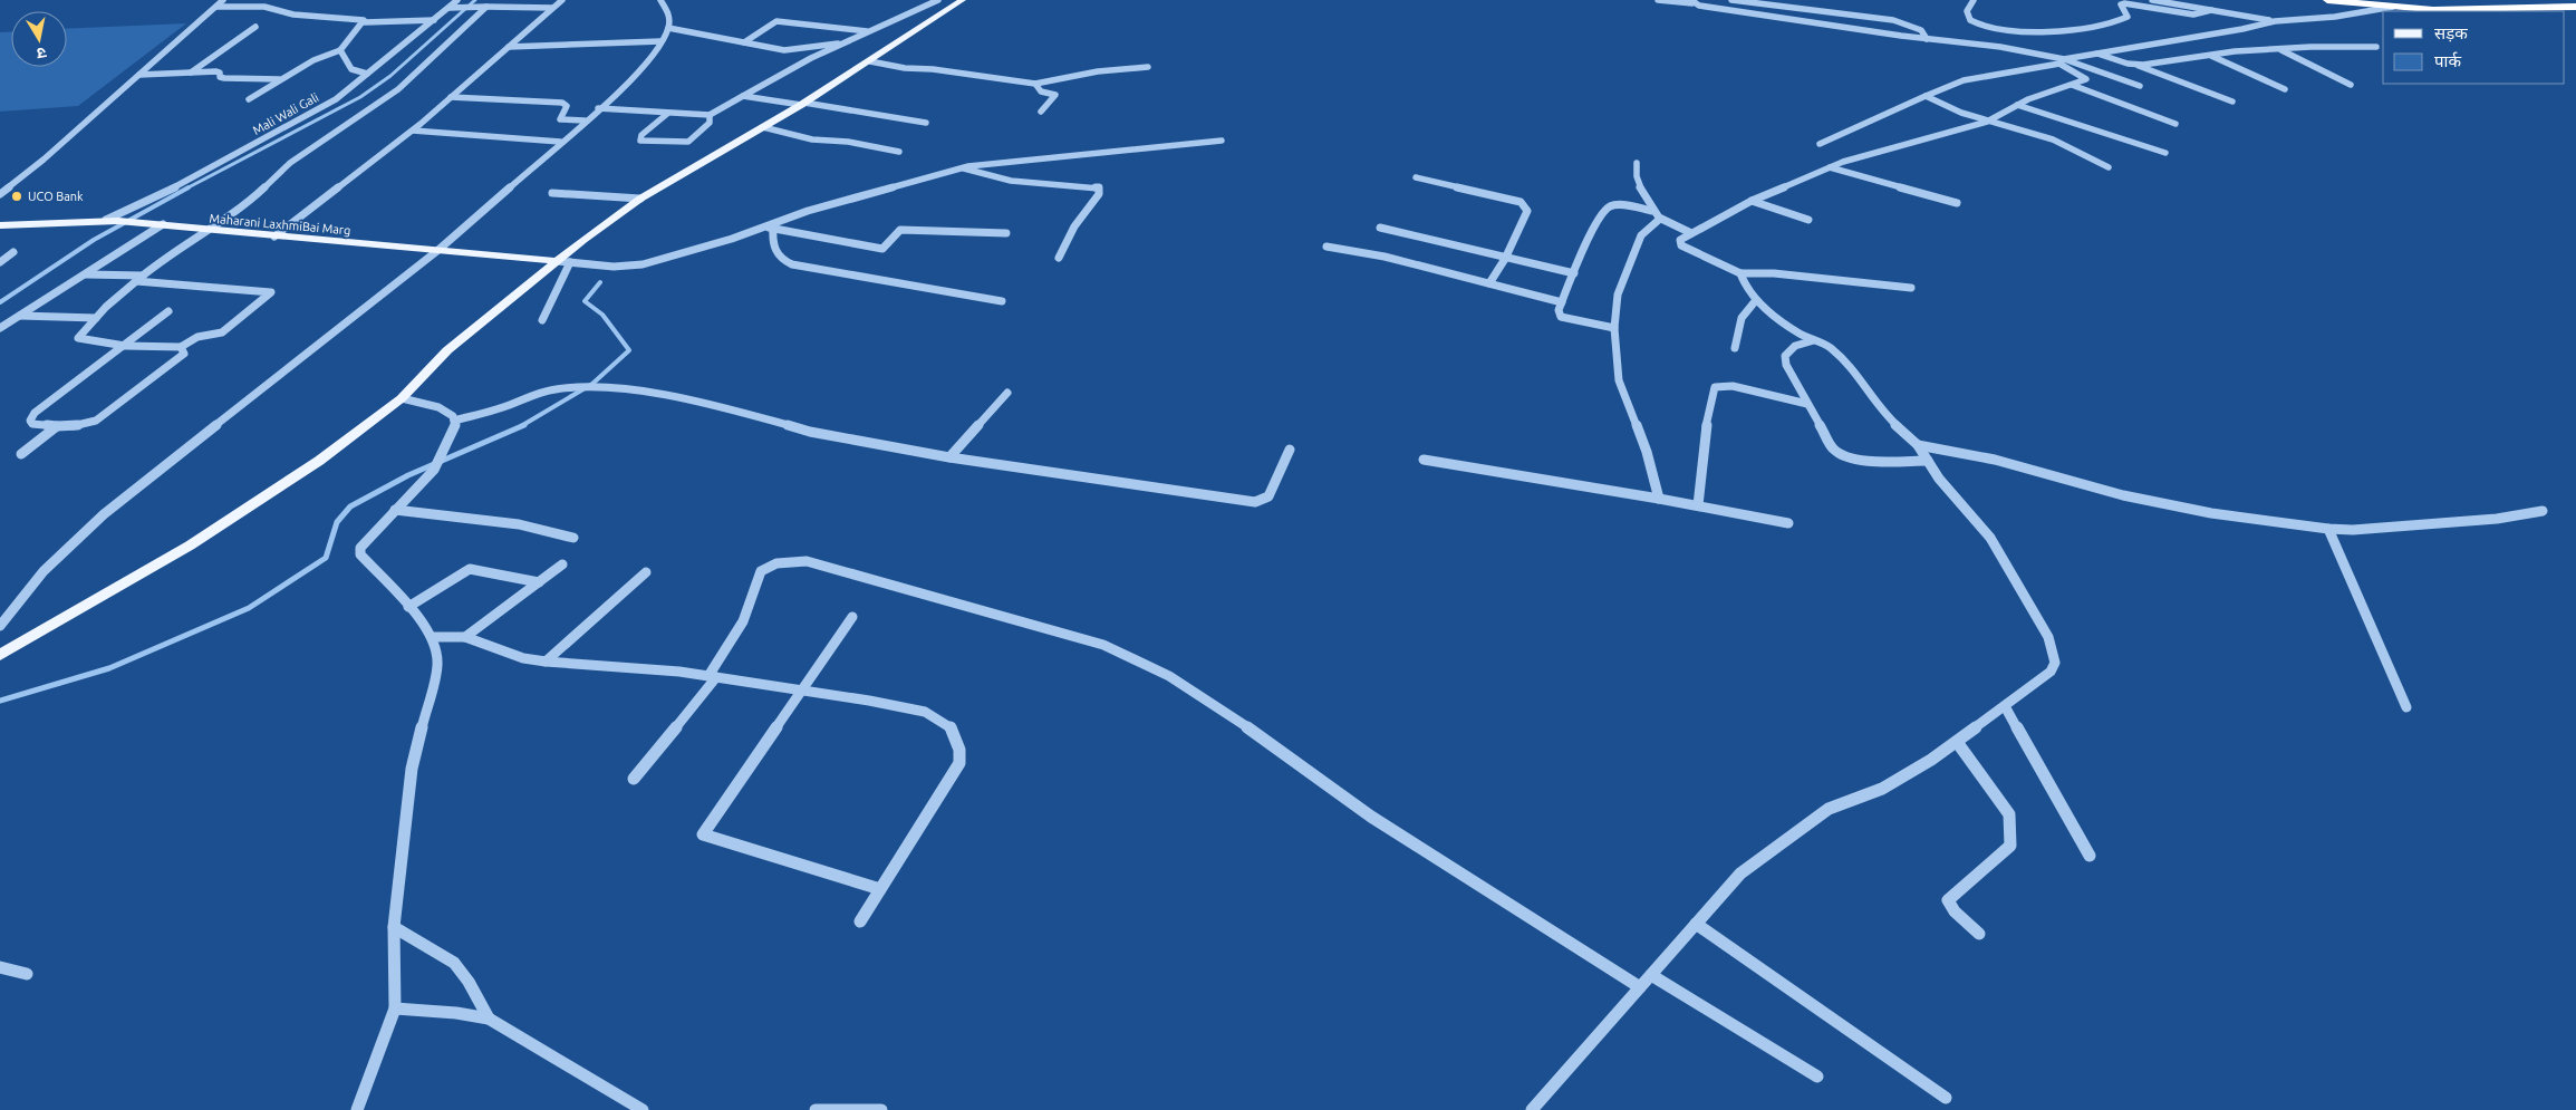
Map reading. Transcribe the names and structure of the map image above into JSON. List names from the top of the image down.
{
  "streets": {
    "main road": ["Maharani LaxhmiBai Marg"],
    "street": ["Mali Wali Gali"]
  },
  "crossings": [
    ["Mali Wali Gali", "Maharani LaxhmiBai Marg"]
  ],
  "places": ["UCO Bank"],
  "legend": ["सड़क", "पार्क"],
  "north": "bottom"
}
